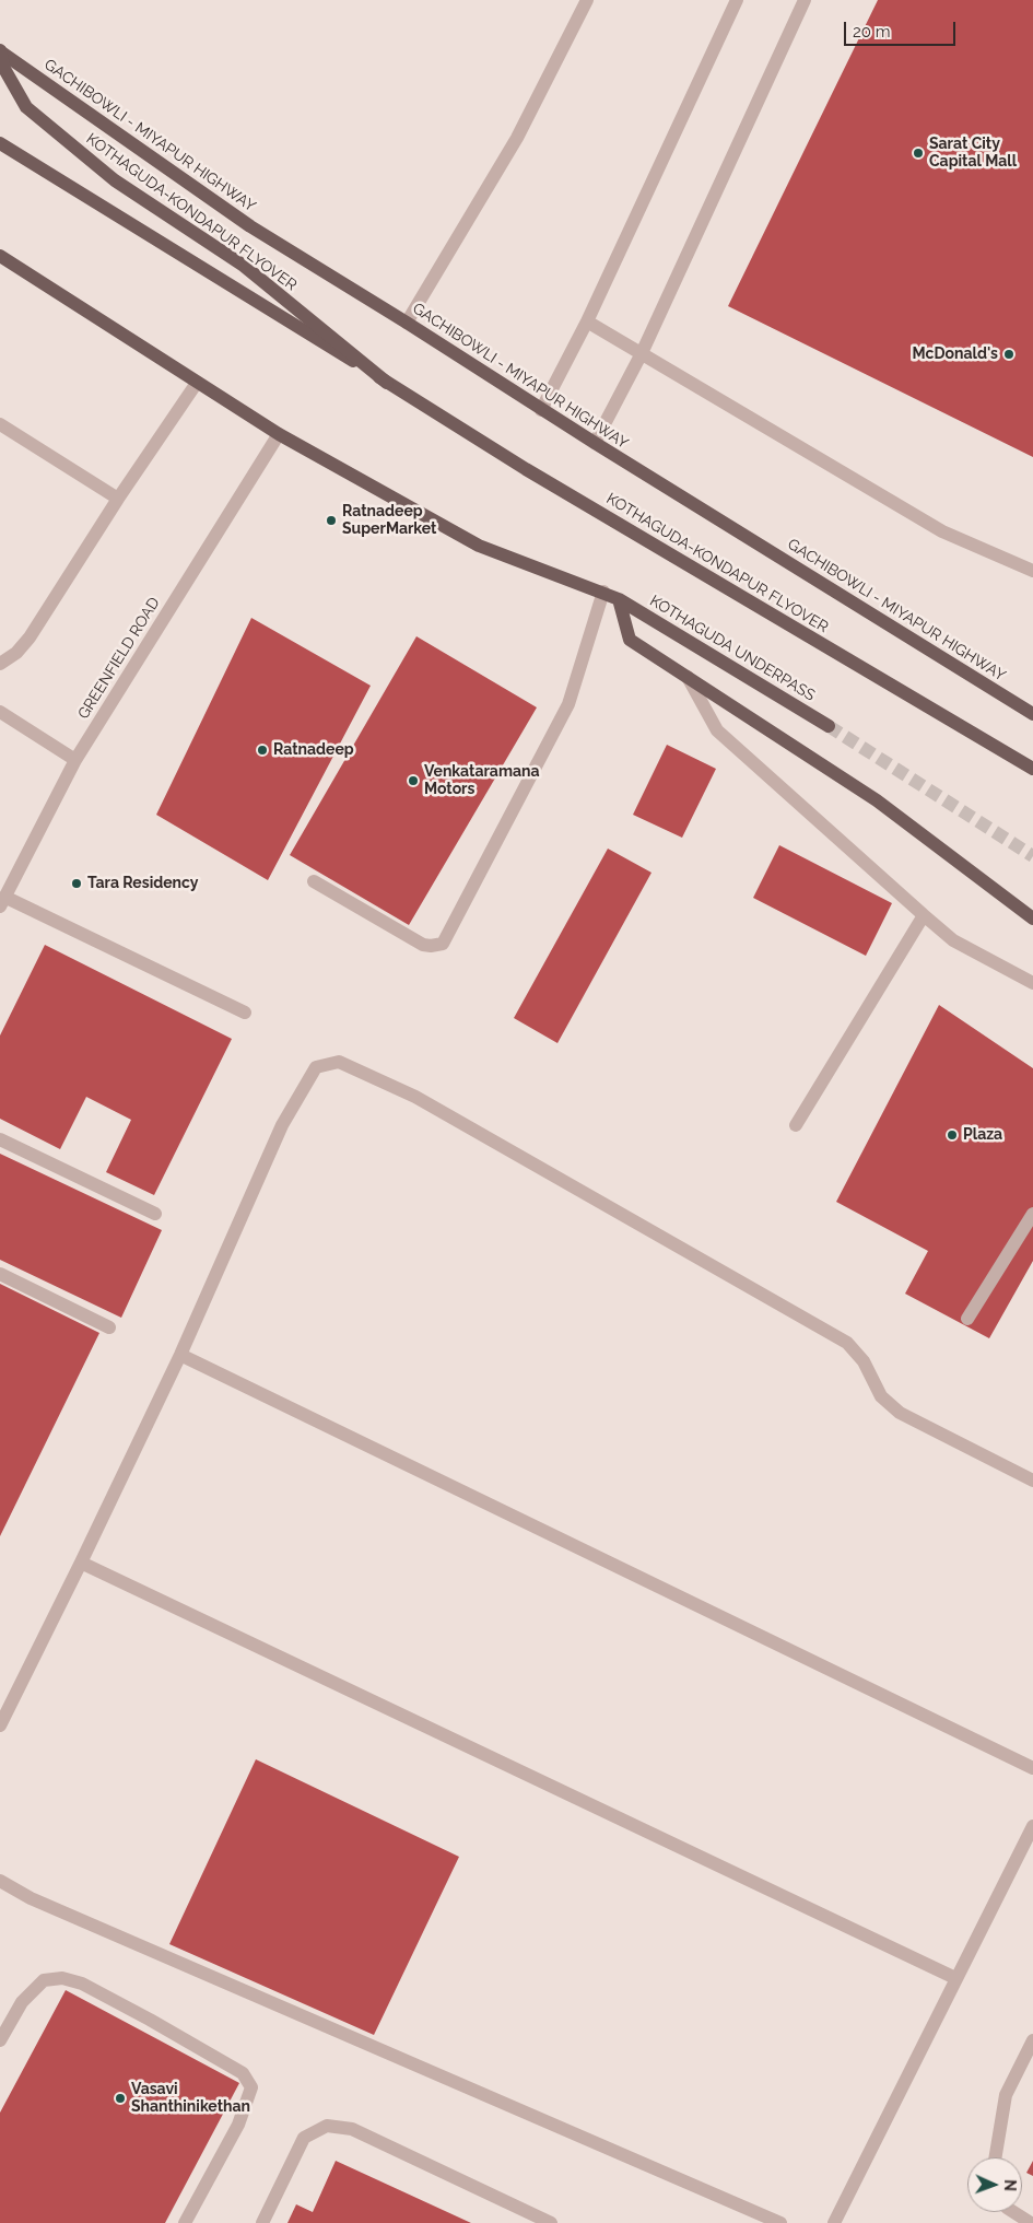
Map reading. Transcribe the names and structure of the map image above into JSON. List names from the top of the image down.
{
  "streets": {
    "main road": ["GACHIBOWLI - MIYAPUR HIGHWAY", "KOTHAGUDA-KONDAPUR FLYOVER", "KOTHAGUDA UNDERPASS"],
    "street": ["GREENFIELD ROAD"]
  },
  "crossings": [
    ["GACHIBOWLI - MIYAPUR HIGHWAY", "KOTHAGUDA-KONDAPUR FLYOVER"]
  ],
  "places": [
    "Sarat City Capital Mall",
    "McDonald's",
    "Ratnadeep SuperMarket",
    "Ratnadeep",
    "Venkataramana Motors",
    "Tara Residency",
    "Plaza",
    "Vasavi Shanthinikethan"
  ],
  "scale_bar": "20 m",
  "north": "right"
}
